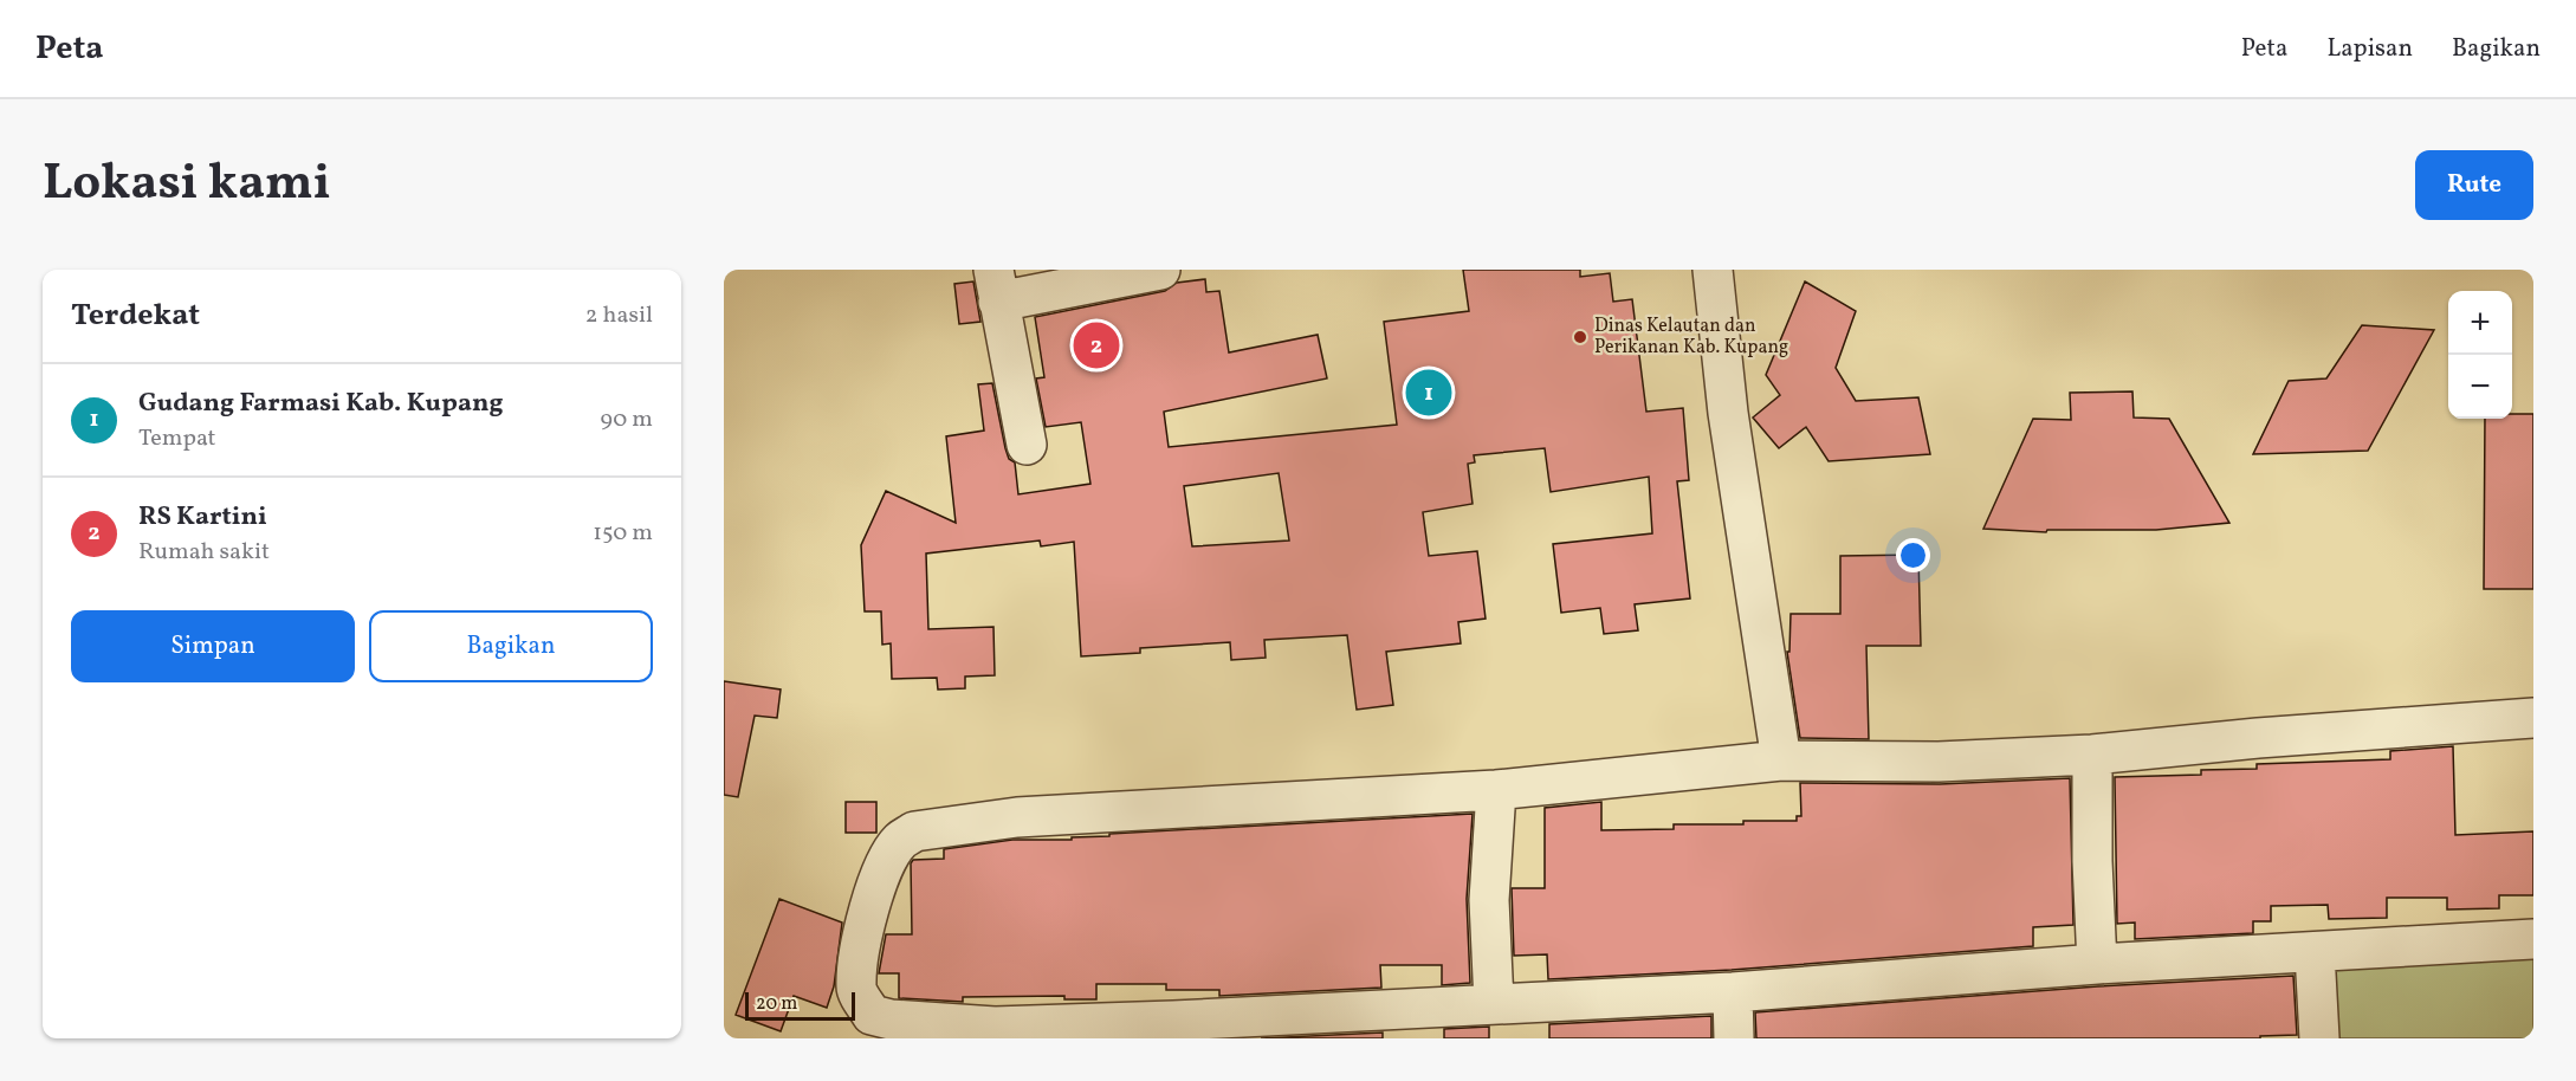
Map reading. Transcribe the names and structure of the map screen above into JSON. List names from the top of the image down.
{
  "places": ["Dinas Kelautan dan Perikanan Kab. Kupang"],
  "scale_bar": "20 m",
  "page": {
    "header": "Peta",
    "nav": ["Peta", "Lapisan", "Bagikan"],
    "title": "Lokasi kami",
    "buttons": [
      "Rute",
      ["Simpan", "Bagikan"]
    ],
    "heading": ["Terdekat", "2 hasil"],
    "map_buttons": ["+", "−"],
    "pins": ["2", "1"],
    "list": [
      {
        "mark": "1",
        "name": "Gudang Farmasi Kab. Kupang",
        "note": "Tempat",
        "value": "90 m"
      },
      {
        "mark": "2",
        "name": "RS Kartini",
        "note": "Rumah sakit",
        "value": "150 m"
      }
    ],
    "scale": "20 m"
  }
}
